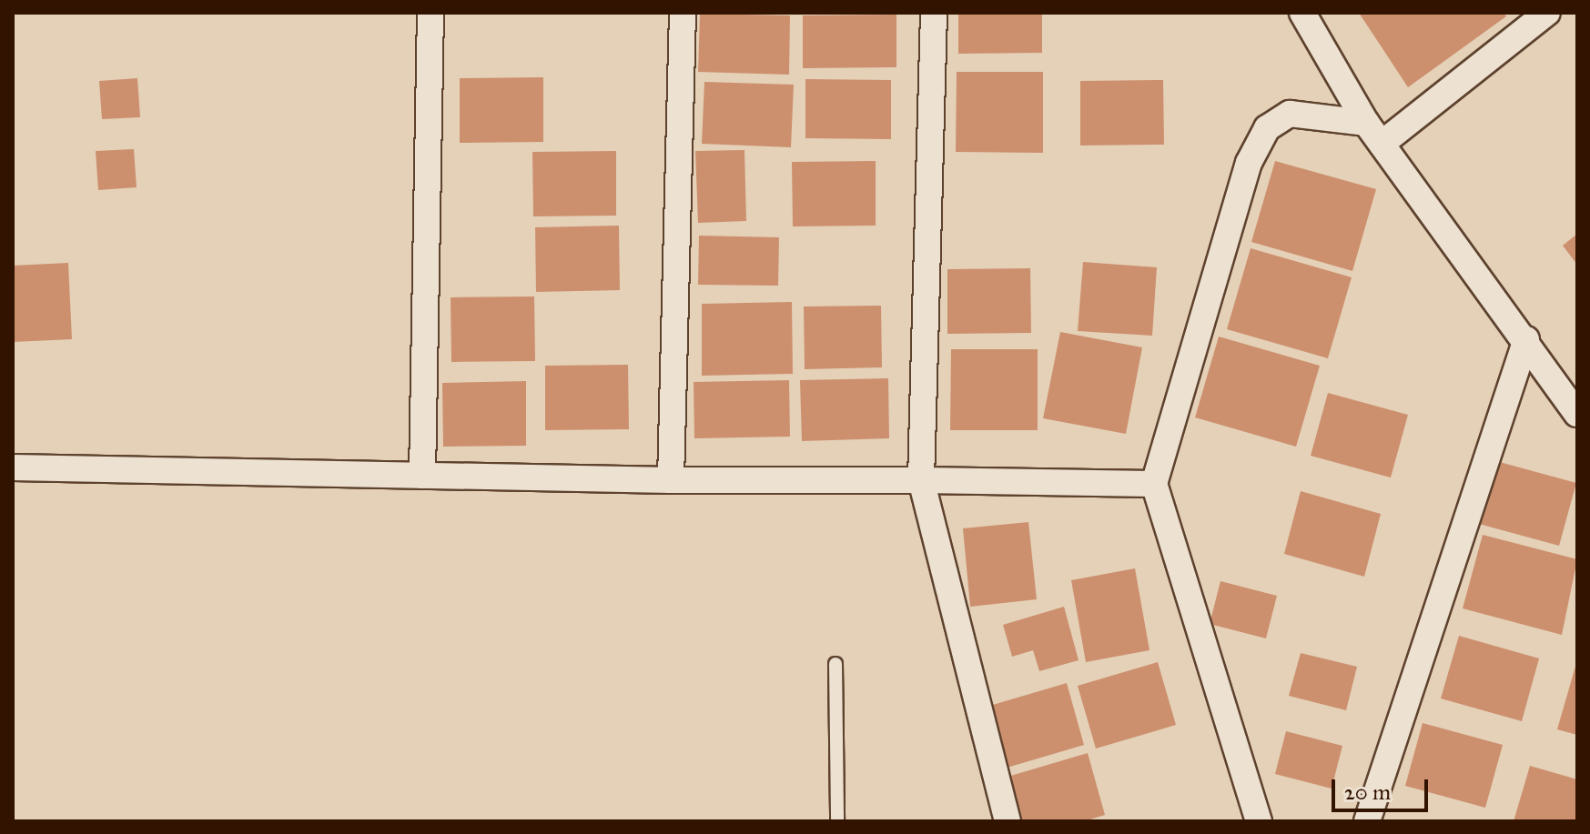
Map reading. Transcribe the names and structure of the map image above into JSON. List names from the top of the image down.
{
  "scale_bar": "20 m"
}
